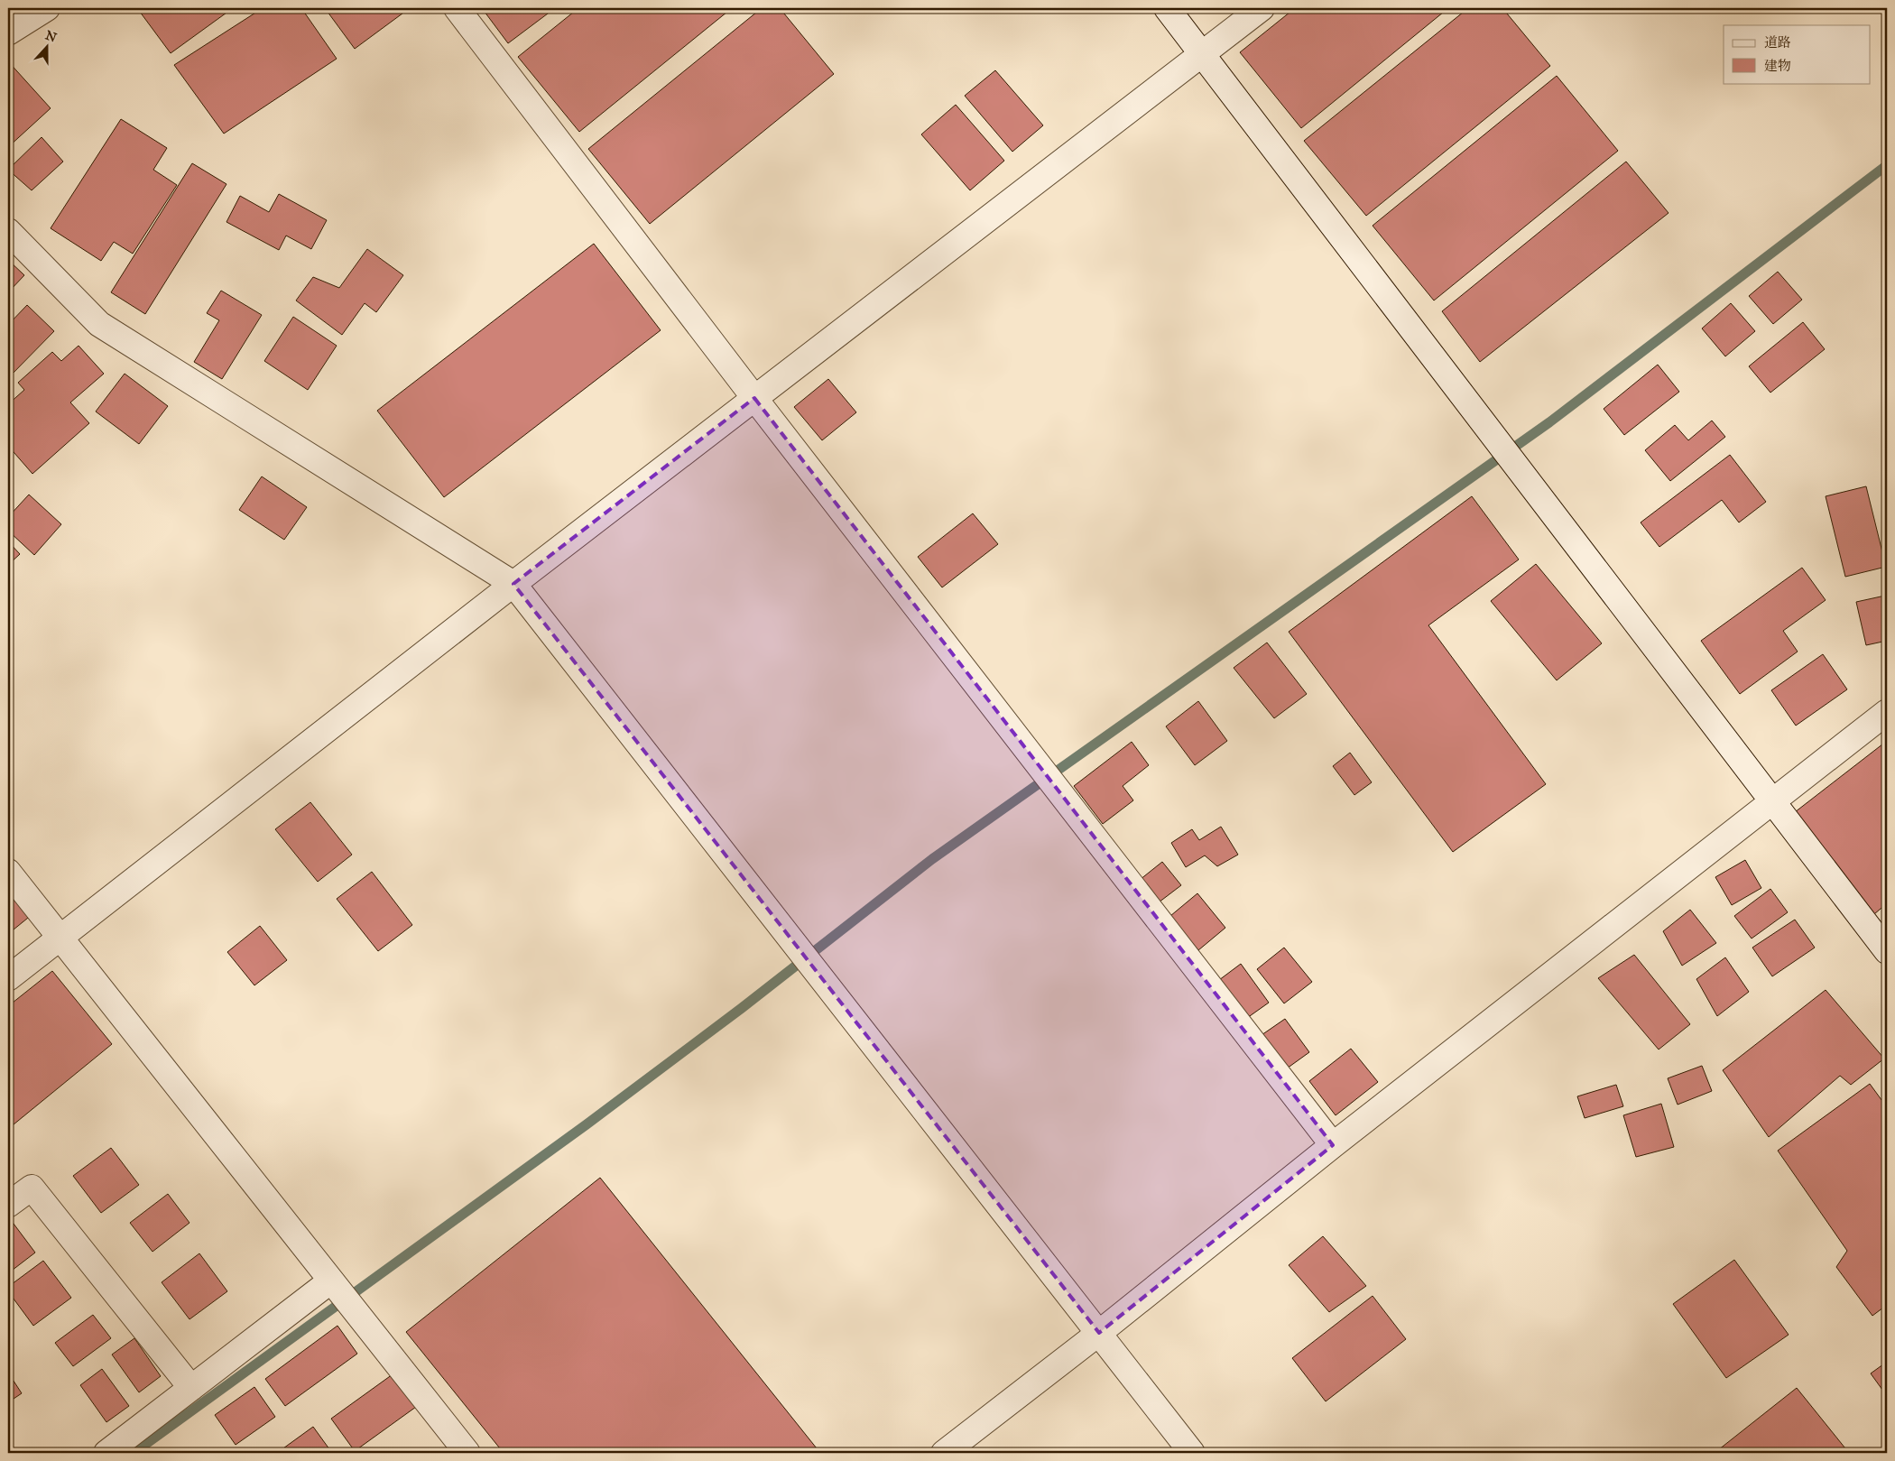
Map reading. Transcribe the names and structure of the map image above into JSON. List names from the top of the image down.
{
  "legend": ["道路", "建物"],
  "north": "top"
}
